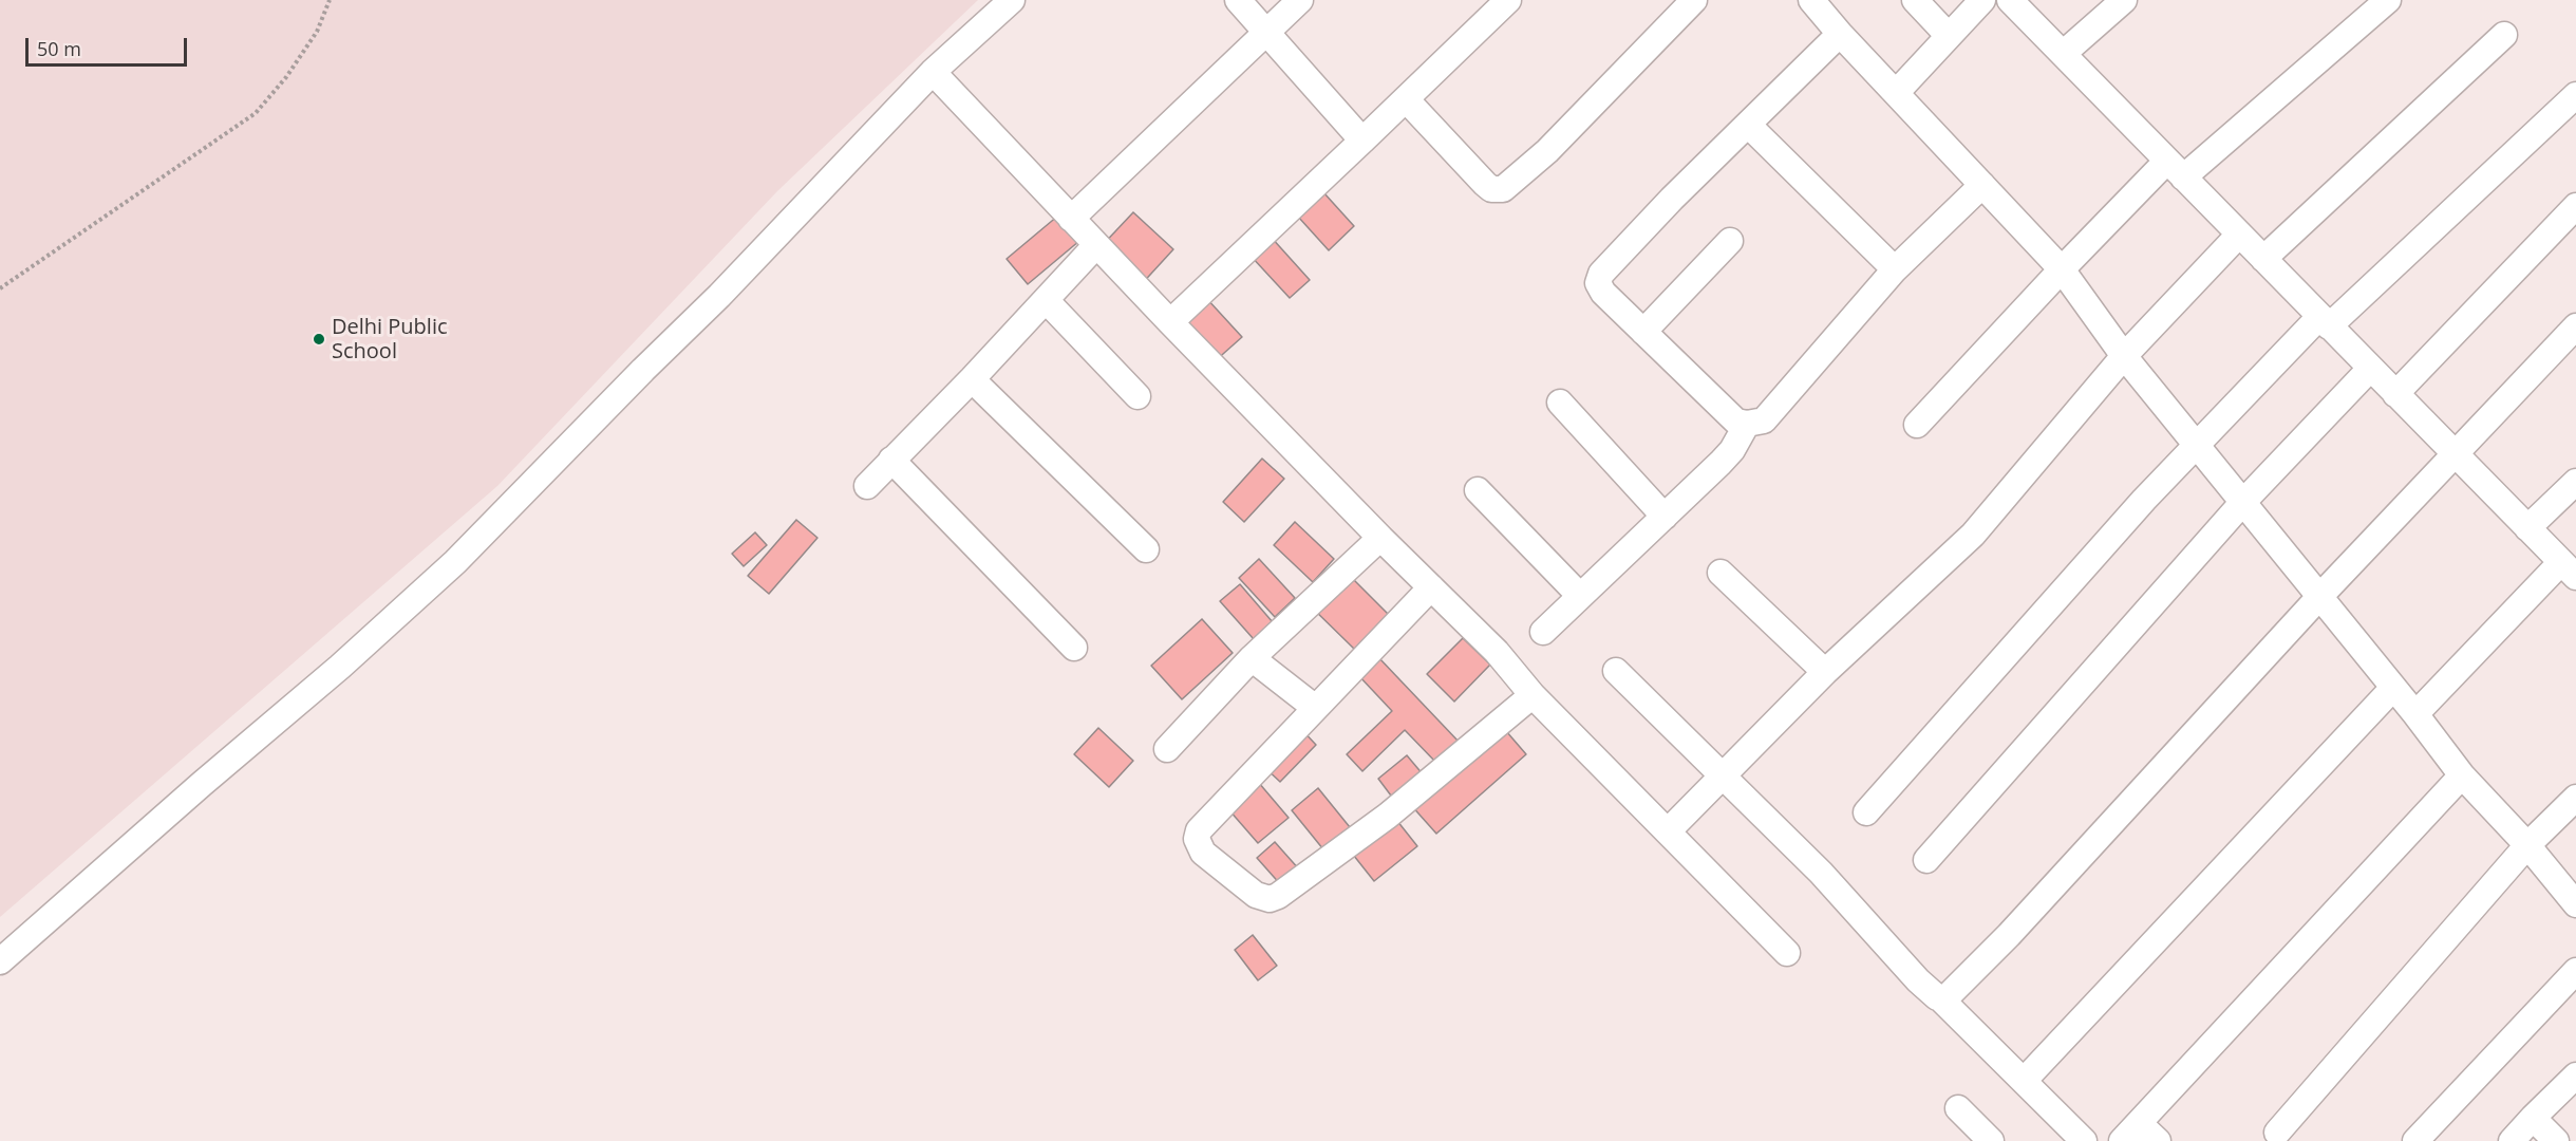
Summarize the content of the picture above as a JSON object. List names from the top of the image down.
{
  "places": ["Delhi Public School"],
  "scale_bar": "50 m"
}
